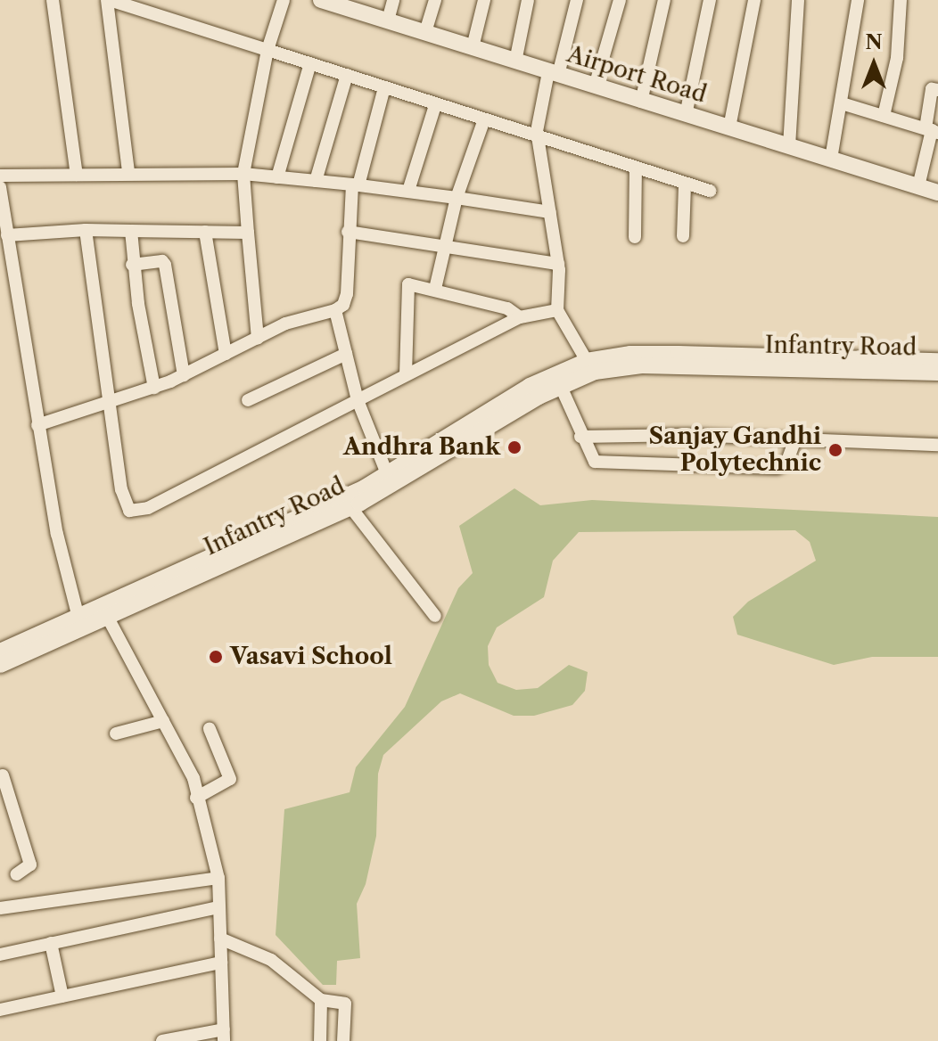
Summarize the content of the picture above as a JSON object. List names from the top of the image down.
{
  "streets": {
    "street": ["Airport Road", "Infantry Road"]
  },
  "places": ["Andhra Bank", "Sanjay Gandhi Polytechnic", "Vasavi School"],
  "north": "top"
}
